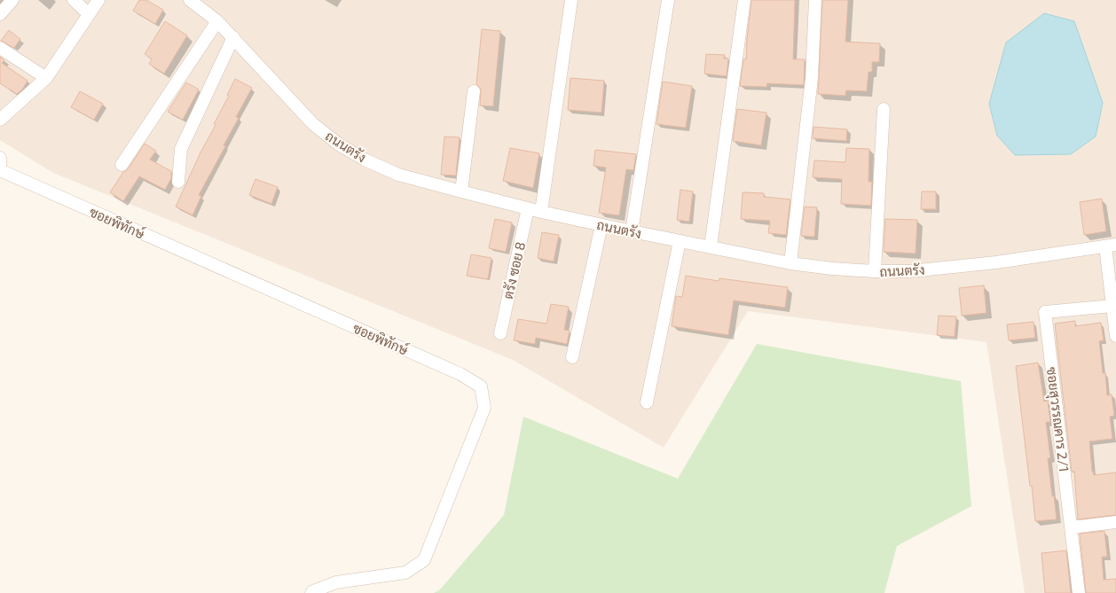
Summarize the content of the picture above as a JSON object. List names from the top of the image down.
{
  "streets": {
    "street": [
      "ถนนตรัง",
      "ซอยพิทักษ์",
      "ตรัง ซอย 8",
      "ซอยสุวรรณคาร 2/1"
    ]
  },
  "crossings": [
    ["ถนนตรัง", "ตรัง ซอย 8"]
  ]
}
